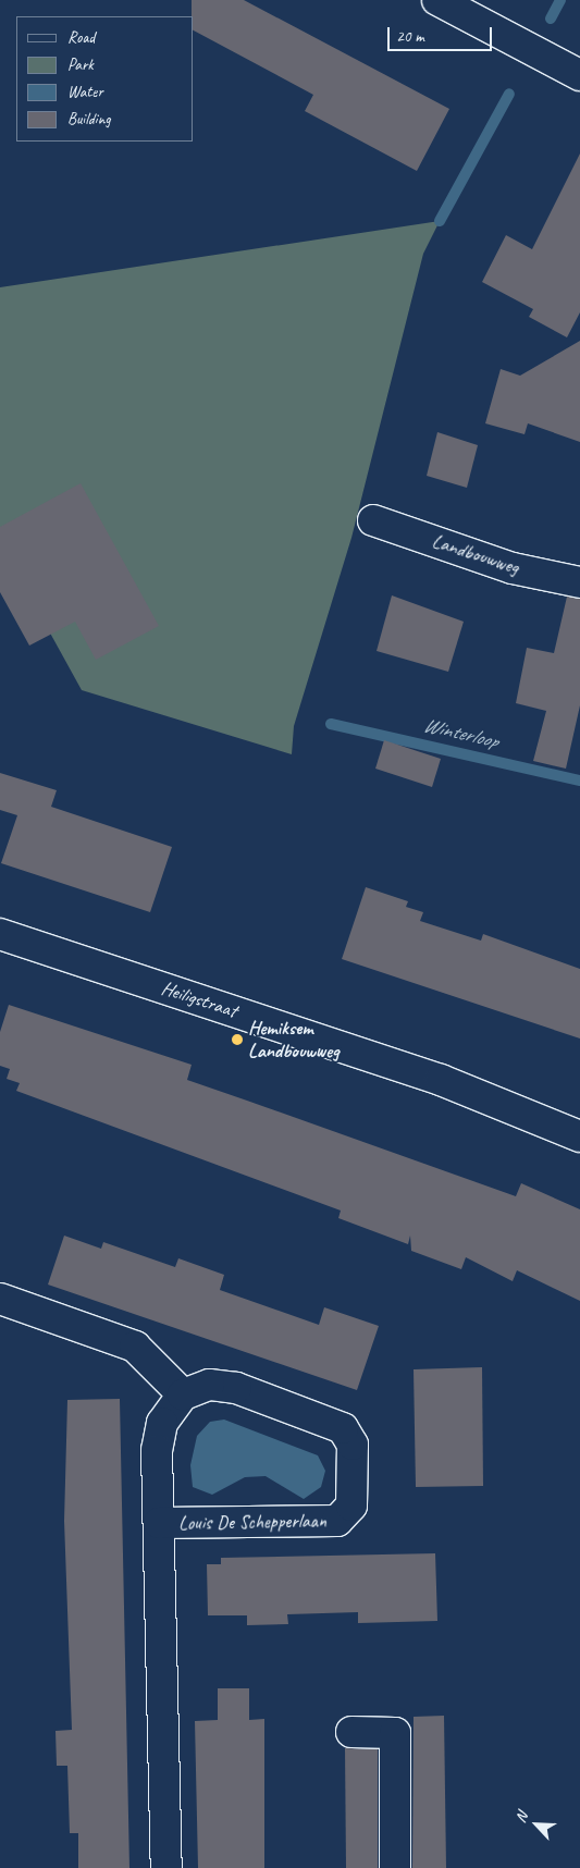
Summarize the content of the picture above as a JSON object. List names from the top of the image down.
{
  "streets": {
    "street": ["Landbouwweg", "Heiligstraat", "Louis De Schepperlaan"]
  },
  "water": ["Winterloop"],
  "places": ["Hemiksem Landbouwweg"],
  "legend": [
    "Road",
    "Park",
    "Water",
    "Building"
  ],
  "scale_bar": "20 m",
  "north": "top left"
}
